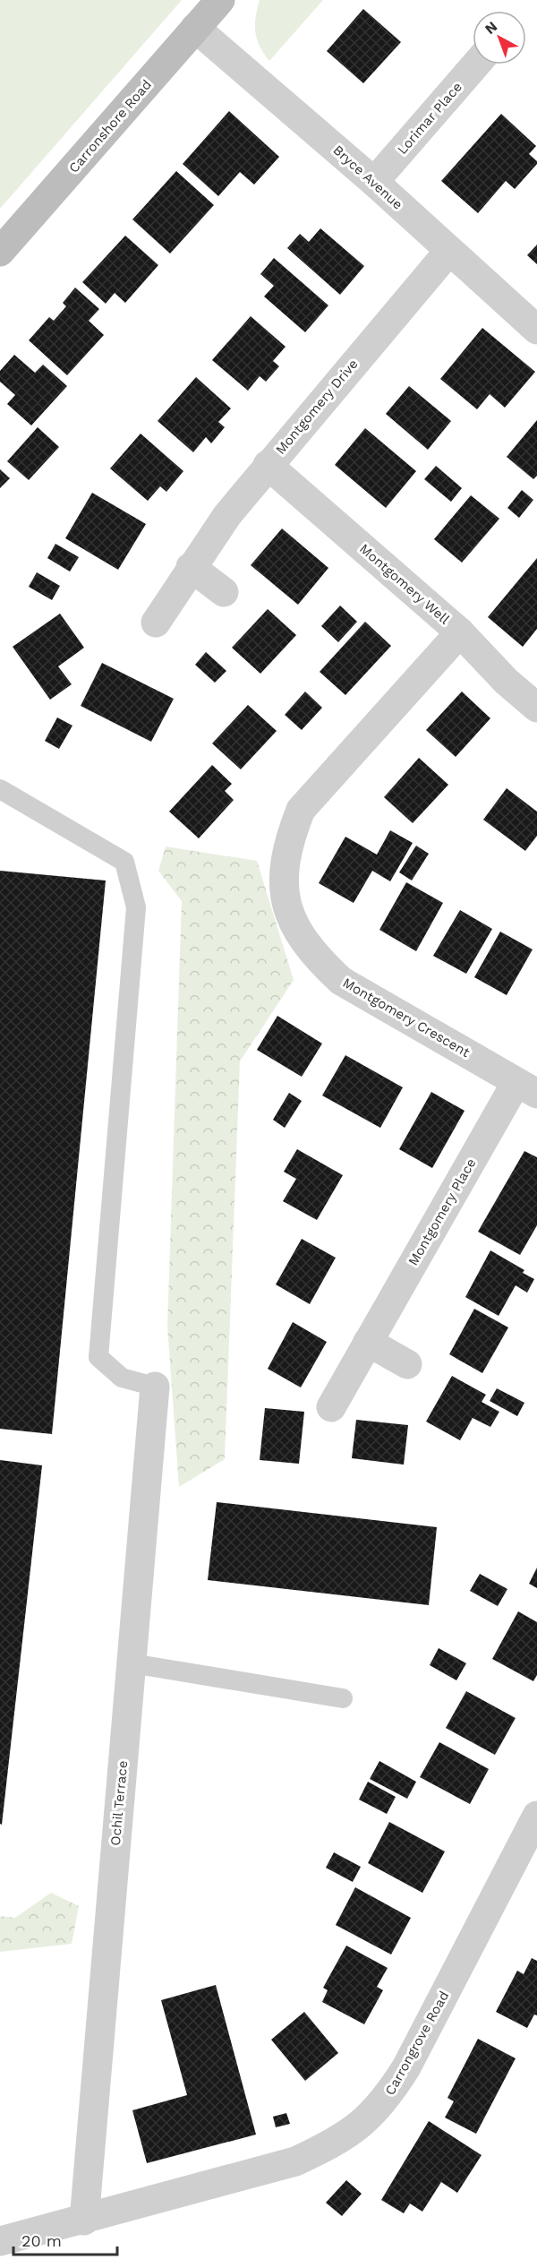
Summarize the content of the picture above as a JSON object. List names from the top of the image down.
{
  "streets": {
    "street": [
      "Lorimar Place",
      "Carronshore Road",
      "Bryce Avenue",
      "Montgomery Drive",
      "Montgomery Well",
      "Montgomery Crescent",
      "Montgomery Place",
      "Ochil Terrace",
      "Carrongrove Road"
    ]
  },
  "crossings": [
    ["Lorimar Place", "Bryce Avenue"],
    ["Carronshore Road", "Bryce Avenue"],
    ["Bryce Avenue", "Montgomery Drive"],
    ["Montgomery Drive", "Montgomery Well"],
    ["Montgomery Well", "Montgomery Crescent"],
    ["Montgomery Crescent", "Montgomery Place"],
    ["Ochil Terrace", "Carrongrove Road"]
  ],
  "scale_bar": "20 m",
  "north": "top left"
}
